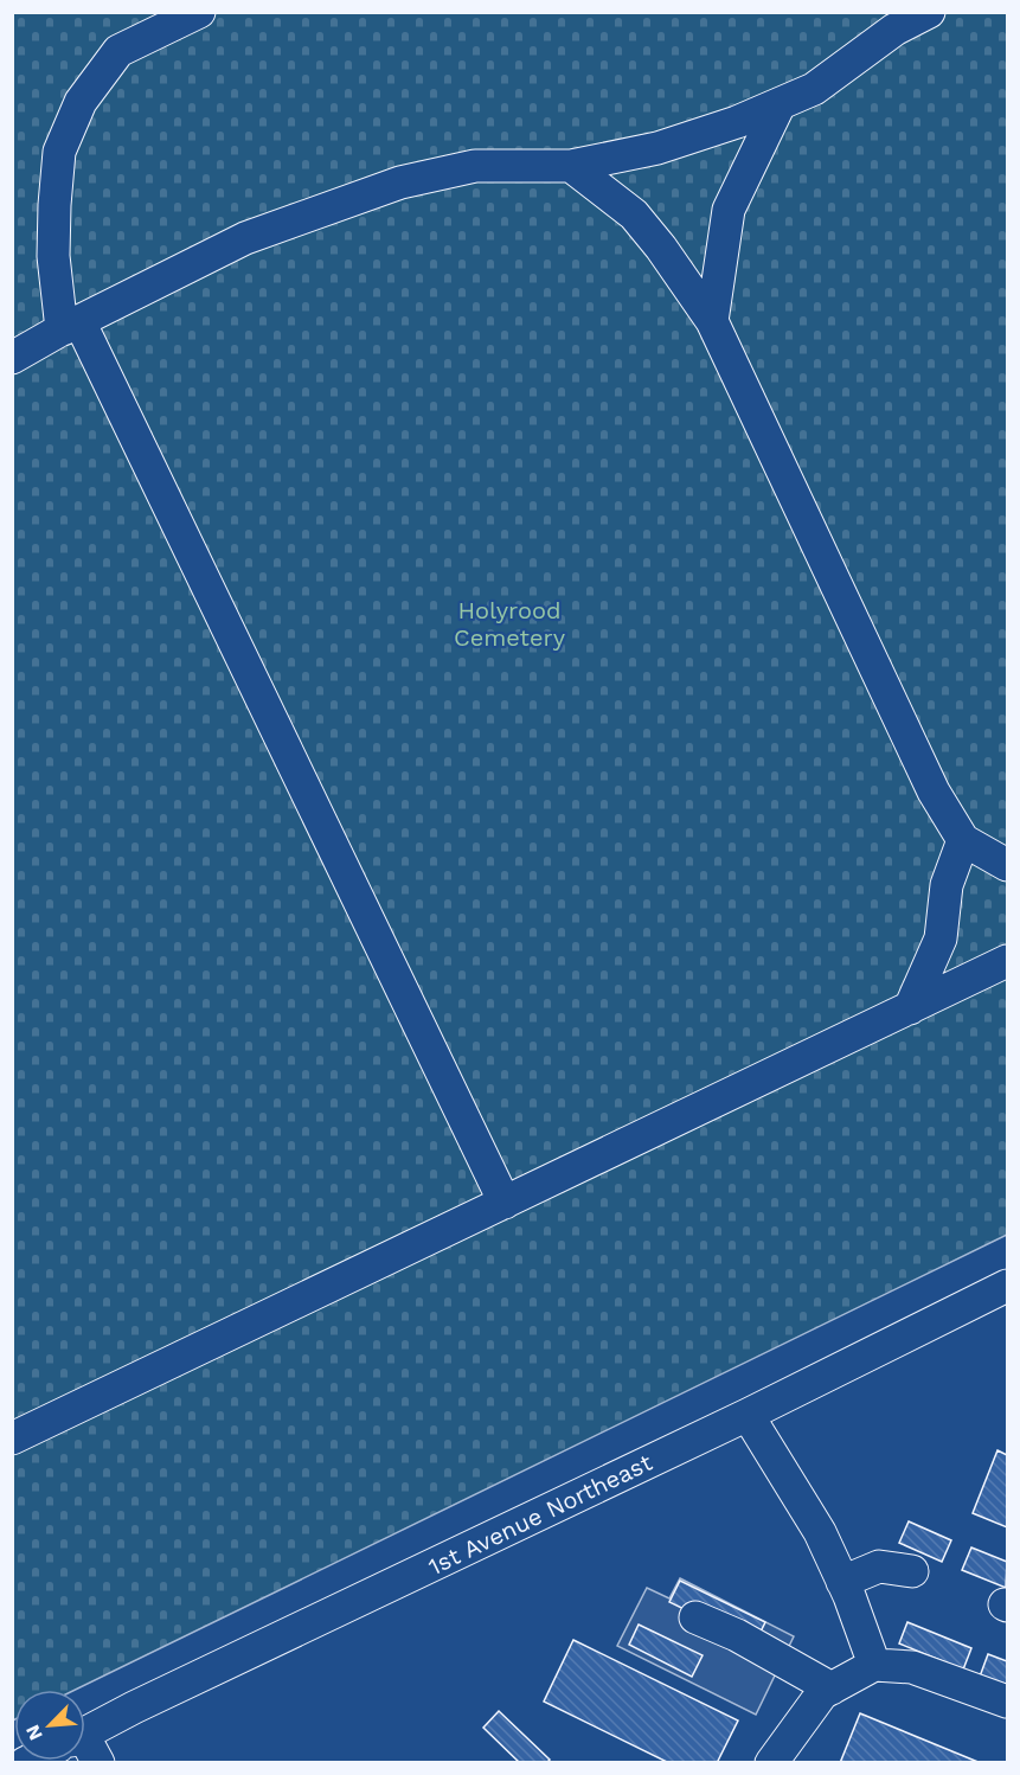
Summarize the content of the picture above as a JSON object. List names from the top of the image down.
{
  "streets": {
    "street": ["1st Avenue Northeast"]
  },
  "parks": ["Holyrood Cemetery"],
  "north": "bottom left"
}
